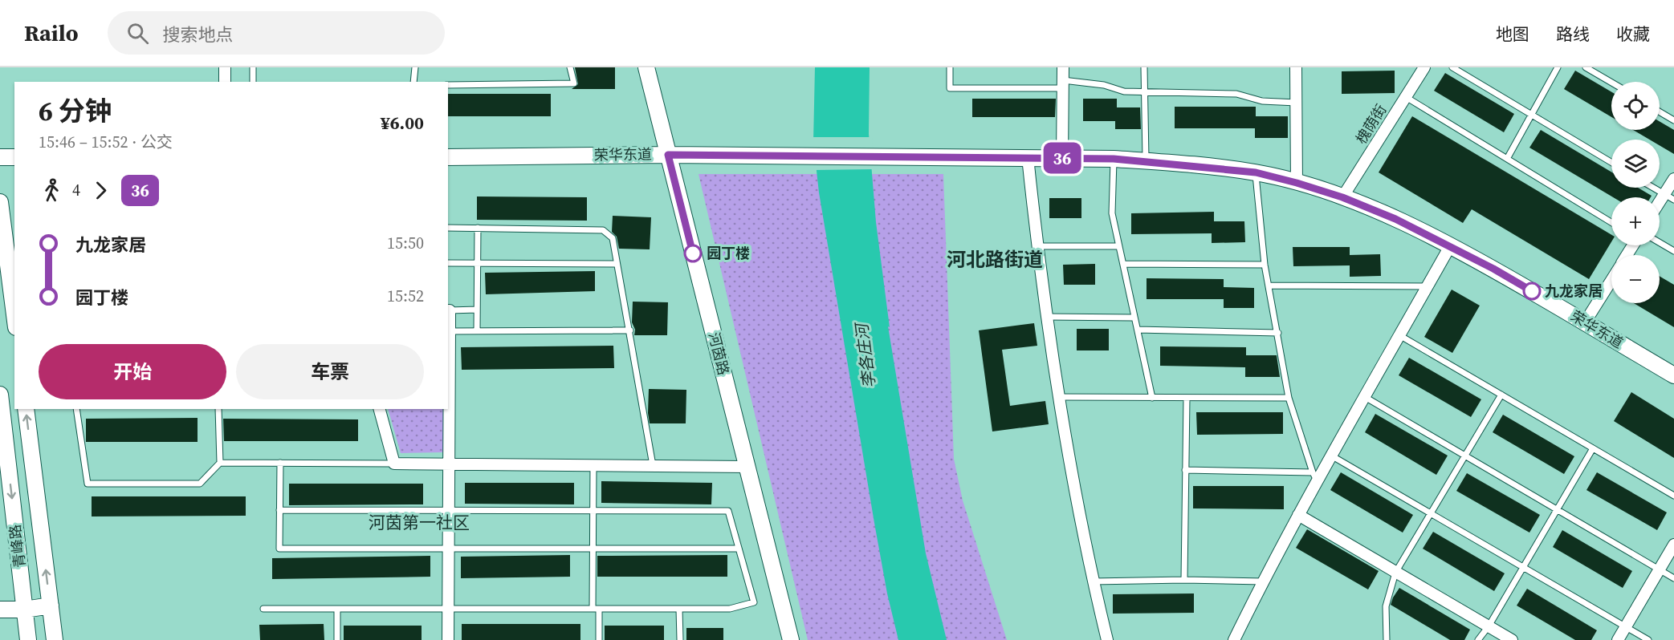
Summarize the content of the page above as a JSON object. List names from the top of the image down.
{
  "streets": {
    "street": [
      "槐荫街",
      "荣华东道",
      "河茵路",
      "青峰路"
    ]
  },
  "crossings": [
    ["槐荫街", "荣华东道"],
    ["荣华东道", "河茵路"]
  ],
  "districts": ["河北路街道", "河茵第一社区"],
  "water": ["李各庄河"],
  "places": ["园丁楼", "九龙家居"],
  "lines": ["bus line 36"],
  "page": {
    "header": "Railo",
    "search": "搜索地点",
    "nav": ["地图", "路线", "收藏"],
    "on_map": "36",
    "map_buttons": ["+", "−"],
    "heading": ["6 分钟", "15:46 – 15:52 · 公交", "¥6.00"],
    "legs": ["4", "36"],
    "list": [
      {
        "name": "九龙家居",
        "value": "15:50"
      },
      {
        "name": "园丁楼",
        "value": "15:52"
      }
    ],
    "buttons": ["开始", "车票"]
  }
}
